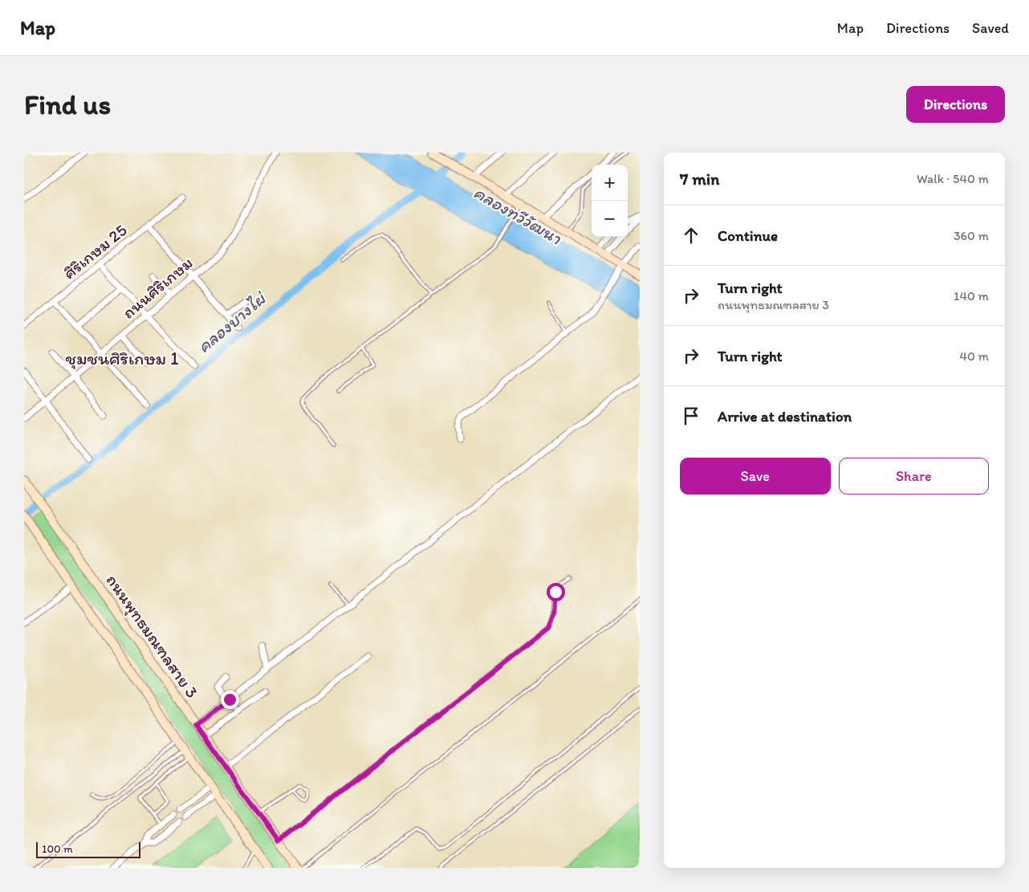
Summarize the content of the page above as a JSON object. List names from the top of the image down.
{
  "streets": {
    "main road": ["ถนนพุทธมณฑลสาย 3"],
    "street": ["ศิริเกษม 25", "ถนนศิริเกษม"]
  },
  "districts": ["ชุมชนศิริเกษม 1"],
  "water": ["คลองทวีวัฒนา", "คลองบางไผ่"],
  "scale_bar": "100 m",
  "page": {
    "header": "Map",
    "nav": ["Map", "Directions", "Saved"],
    "buttons": [
      "Directions",
      ["Save", "Share"]
    ],
    "title": "Find us",
    "heading": ["7 min", "Walk · 540 m"],
    "map_buttons": ["+", "−"],
    "list": [
      ["Continue", "360 m"],
      ["Turn right", "ถนนพุทธมณฑลสาย 3", "140 m"],
      ["Turn right", "40 m"],
      "Arrive at destination"
    ],
    "scale": "100 m"
  }
}
